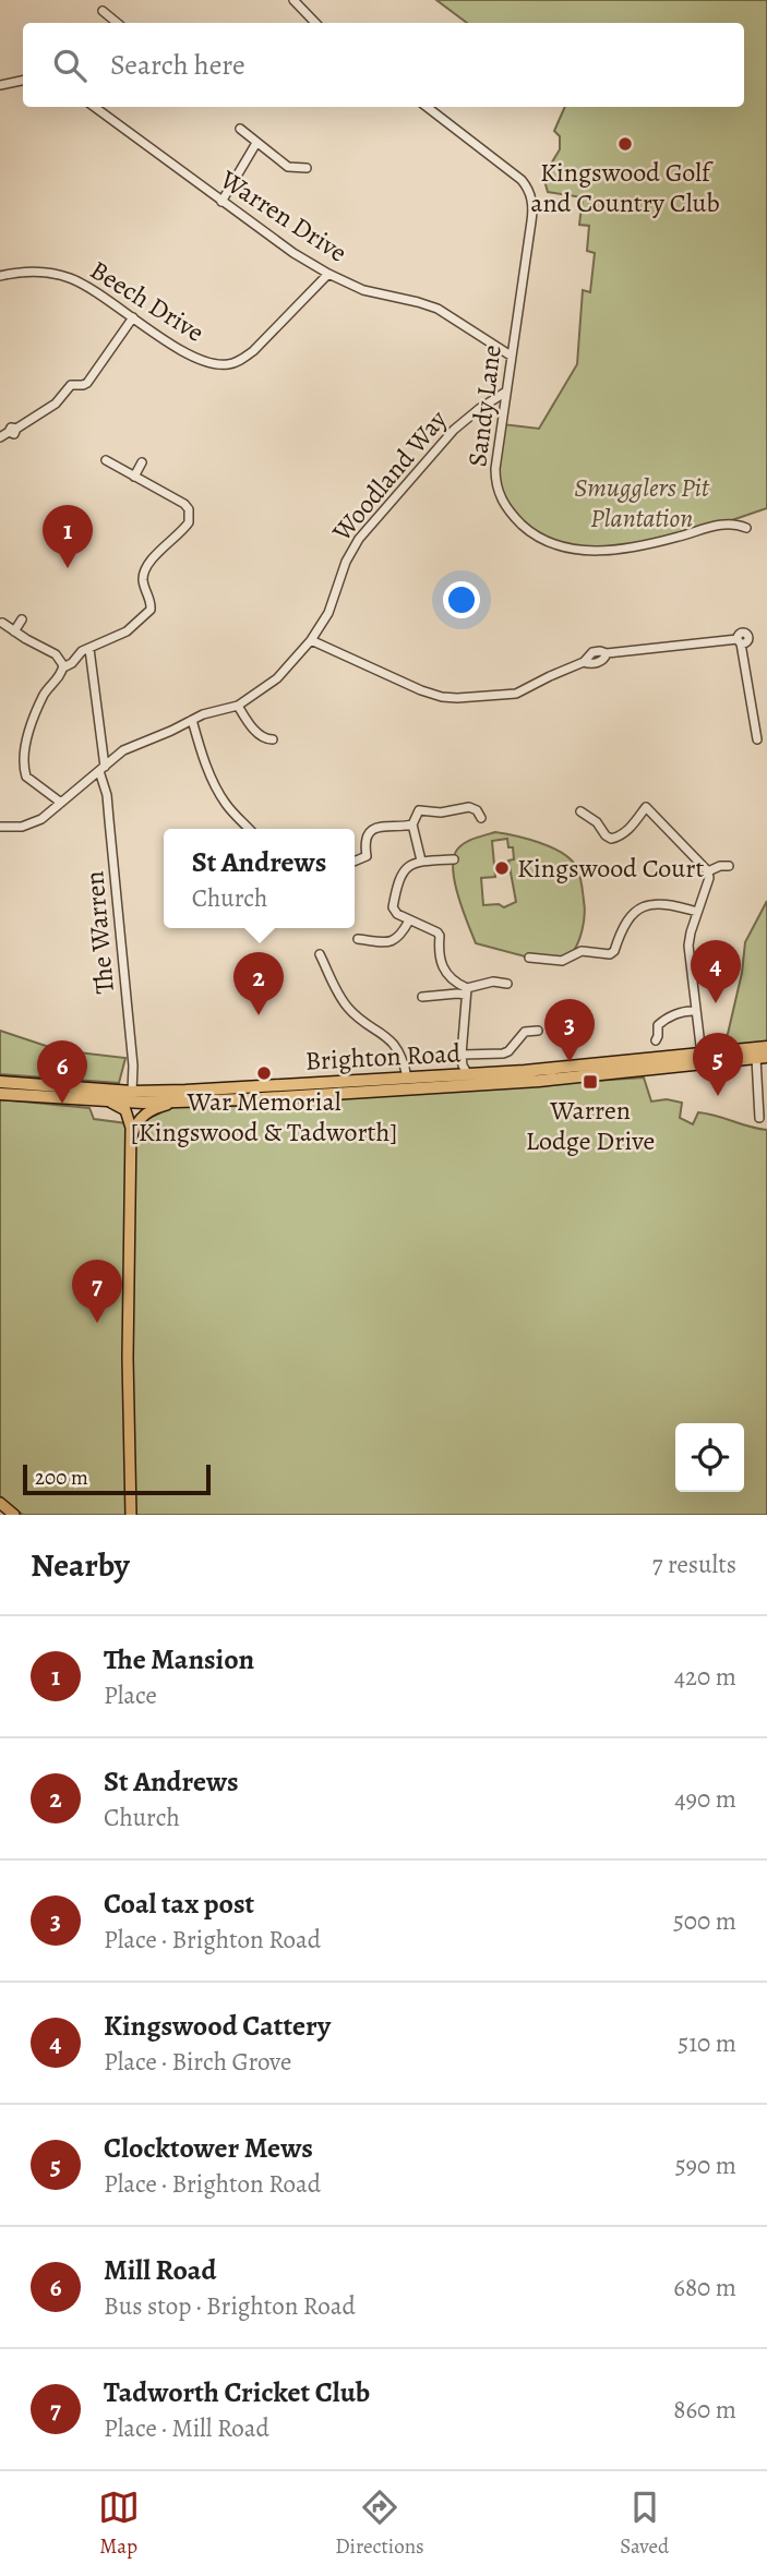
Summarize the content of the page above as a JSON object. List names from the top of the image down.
{
  "streets": {
    "highway": ["Brighton Road"],
    "street": [
      "Warren Drive",
      "Beech Drive",
      "Sandy Lane",
      "Woodland Way",
      "The Warren"
    ]
  },
  "crossings": [
    ["Warren Drive", "Beech Drive"],
    ["Warren Drive", "Sandy Lane"],
    ["Sandy Lane", "Woodland Way"],
    ["Woodland Way", "The Warren"],
    ["The Warren", "Brighton Road"]
  ],
  "parks": ["Smugglers Pit Plantation"],
  "places": {
    "other": ["Kingswood Golf and Country Club", "Kingswood Court", "War Memorial [Kingswood & Tadworth]"],
    "transit": ["Warren Lodge Drive"]
  },
  "scale_bar": "200 m",
  "page": {
    "search": "Search here",
    "pins": [
      "1",
      "4",
      "2",
      "3",
      "5",
      "6",
      "7"
    ],
    "popup": ["St Andrews", "Church"],
    "scale": "200 m",
    "heading": ["Nearby", "7 results"],
    "list": [
      {
        "mark": "1",
        "name": "The Mansion",
        "note": "Place",
        "value": "420 m"
      },
      {
        "mark": "2",
        "name": "St Andrews",
        "note": "Church",
        "value": "490 m"
      },
      {
        "mark": "3",
        "name": "Coal tax post",
        "note": "Place · Brighton Road",
        "value": "500 m"
      },
      {
        "mark": "4",
        "name": "Kingswood Cattery",
        "note": "Place · Birch Grove",
        "value": "510 m"
      },
      {
        "mark": "5",
        "name": "Clocktower Mews",
        "note": "Place · Brighton Road",
        "value": "590 m"
      },
      {
        "mark": "6",
        "name": "Mill Road",
        "note": "Bus stop · Brighton Road",
        "value": "680 m"
      },
      {
        "mark": "7",
        "name": "Tadworth Cricket Club",
        "note": "Place · Mill Road",
        "value": "860 m"
      }
    ],
    "nav": ["Map", "Directions", "Saved"]
  }
}
